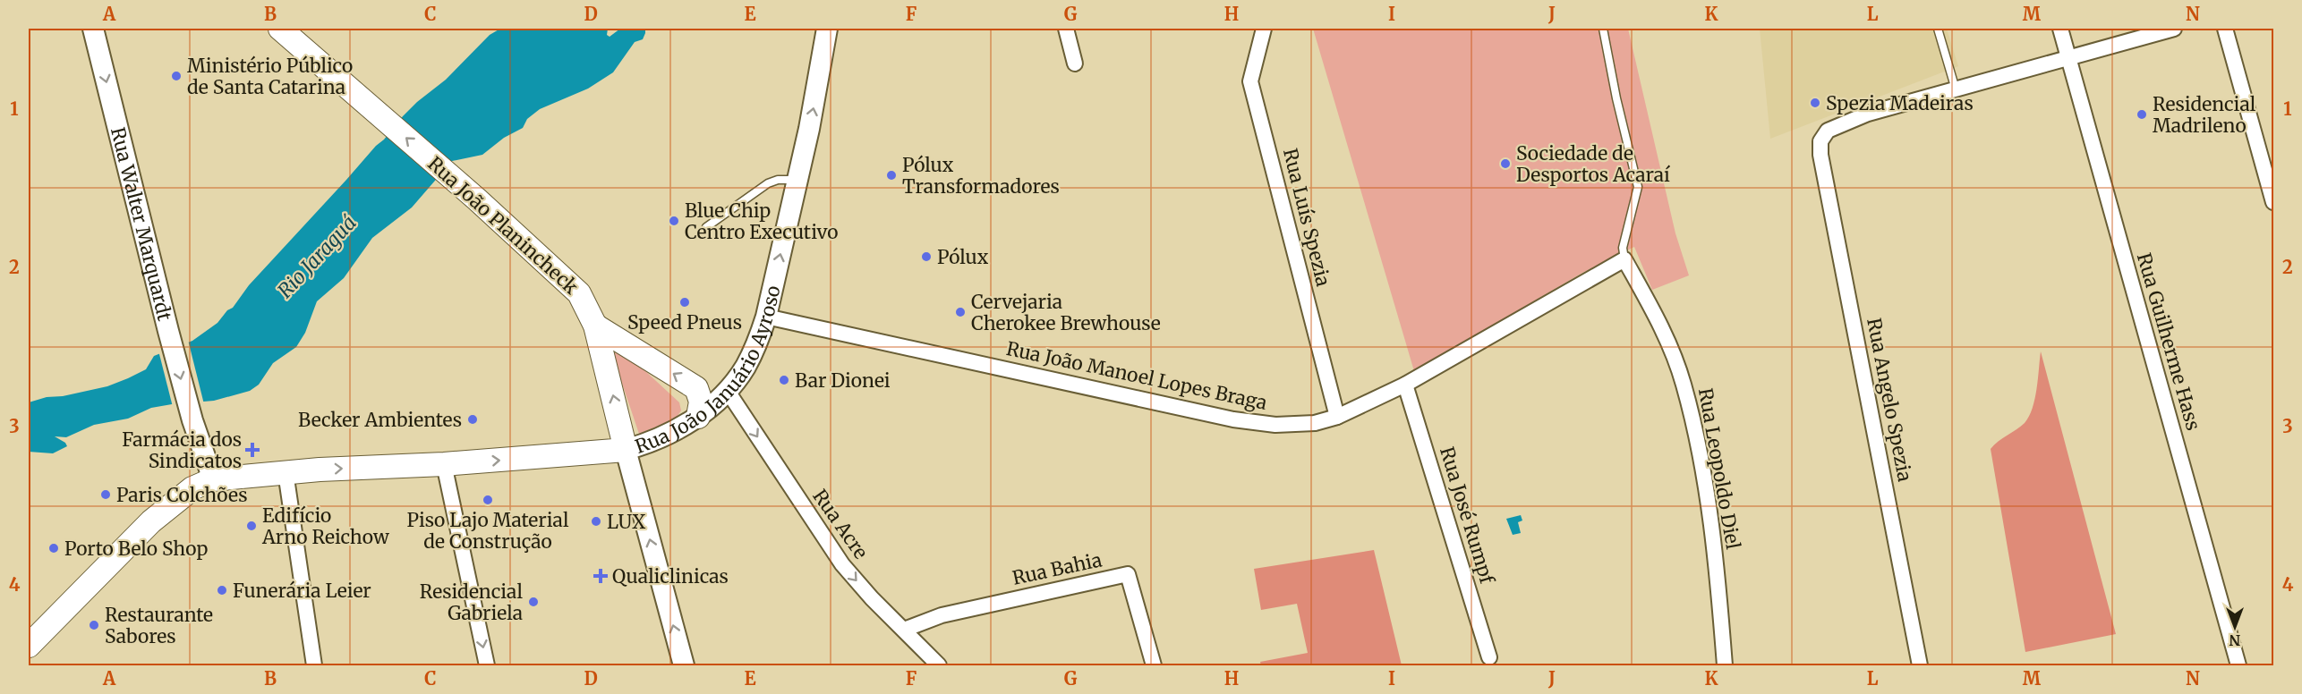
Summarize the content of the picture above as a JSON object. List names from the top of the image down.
{
  "streets": {
    "main road": ["Rua Walter Marquardt", "Rua João Planincheck", "Rua João Januário Ayroso"],
    "street": [
      "Rua Luís Spezia",
      "Rua Guilherme Hass",
      "Rua João Manoel Lopes Braga",
      "Rua Angelo Spezia",
      "Rua Leopoldo Diel",
      "Rua José Rumpf",
      "Rua Acre",
      "Rua Bahia"
    ]
  },
  "crossings": [
    ["Rua Luís Spezia", "Rua João Manoel Lopes Braga"],
    ["Rua Walter Marquardt", "Rua João Januário Ayroso"],
    ["Rua João Planincheck", "Rua João Januário Ayroso"],
    ["Rua João Januário Ayroso", "Rua João Manoel Lopes Braga"],
    ["Rua João Januário Ayroso", "Rua Acre"],
    ["Rua João Manoel Lopes Braga", "Rua Leopoldo Diel"],
    ["Rua João Manoel Lopes Braga", "Rua José Rumpf"],
    ["Rua Acre", "Rua Bahia"]
  ],
  "one_way": ["Rua Walter Marquardt", "Rua João Planincheck", "Rua Acre"],
  "water": ["Rio Jaraguá"],
  "places": {
    "other": [
      "Ministério Público de Santa Catarina",
      "Spezia Madeiras",
      "Residencial Madrileno",
      "Sociedade de Desportos Acaraí",
      "Pólux Transformadores",
      "Blue Chip Centro Executivo",
      "Pólux",
      "Speed Pneus",
      "Cervejaria Cherokee Brewhouse",
      "Bar Dionei",
      "Becker Ambientes",
      "Paris Colchões",
      "Piso Lajo Material de Construção",
      "LUX",
      "Edifício Arno Reichow",
      "Porto Belo Shop",
      "Funerária Leier",
      "Residencial Gabriela",
      "Restaurante Sabores"
    ],
    "health": ["Farmácia dos Sindicatos", "Qualiclinicas"]
  },
  "north": "bottom",
  "grid": {
    "columns": [
      "A",
      "B",
      "C",
      "D",
      "E",
      "F",
      "G",
      "H",
      "I",
      "J",
      "K",
      "L",
      "M",
      "N"
    ],
    "rows": [
      "1",
      "2",
      "3",
      "4"
    ]
  }
}
